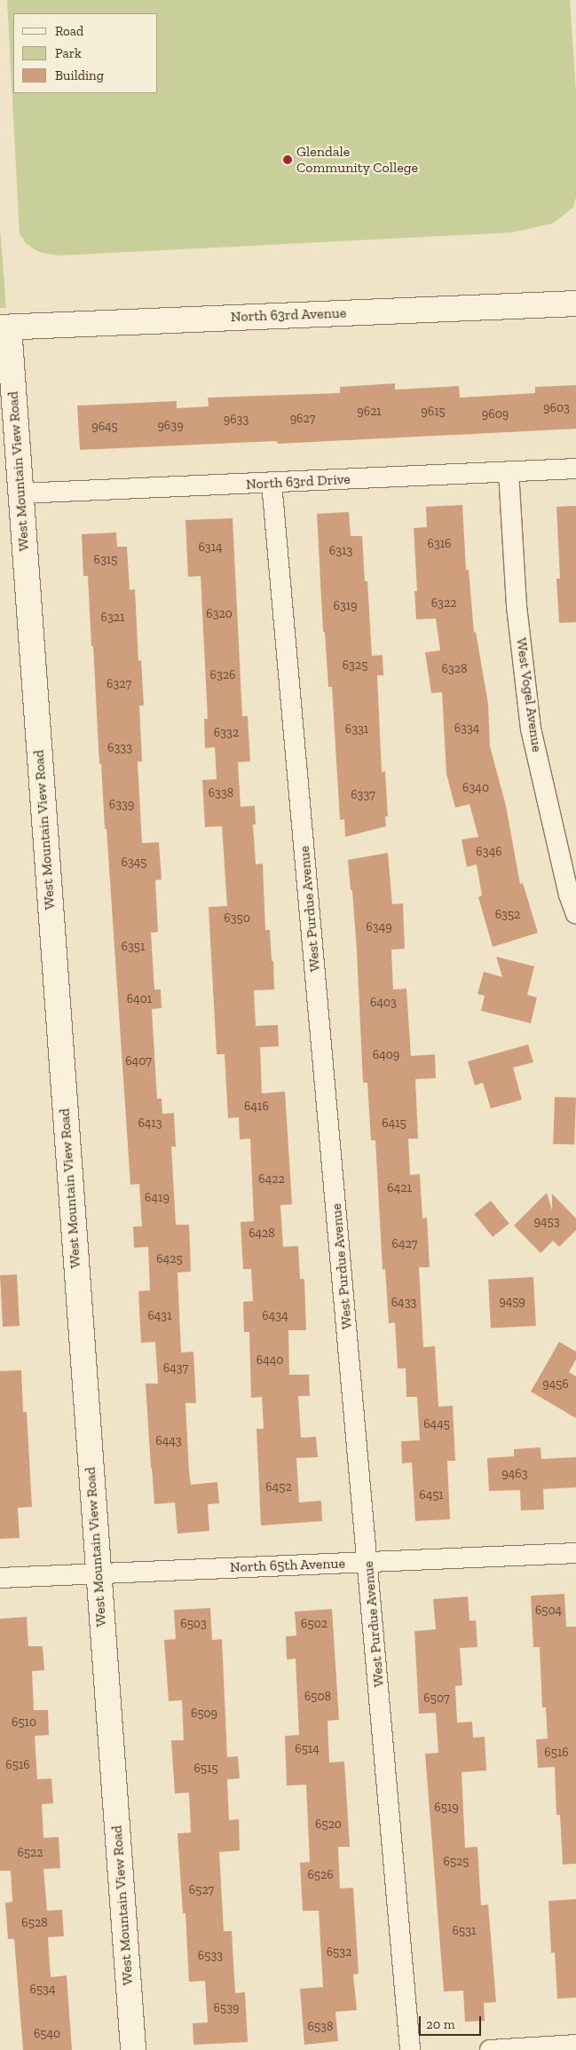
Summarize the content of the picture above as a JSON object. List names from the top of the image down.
{
  "streets": {
    "street": [
      "North 63rd Avenue",
      "West Mountain View Road",
      "North 63rd Drive",
      "West Vogel Avenue",
      "West Purdue Avenue",
      "North 65th Avenue"
    ]
  },
  "crossings": [
    ["North 63rd Avenue", "West Mountain View Road"],
    ["West Mountain View Road", "North 63rd Drive"],
    ["West Mountain View Road", "North 65th Avenue"],
    ["North 63rd Drive", "West Vogel Avenue"],
    ["North 63rd Drive", "West Purdue Avenue"],
    ["West Purdue Avenue", "North 65th Avenue"]
  ],
  "places": ["Glendale Community College"],
  "house_numbers": [
    "9603",
    "9621",
    "9615",
    "9609",
    "9627",
    "9633",
    "9639",
    "9645",
    "6316",
    "6314",
    "6313",
    "6315",
    "6322",
    "6319",
    "6320",
    "6321",
    "6325",
    "6328",
    "6326",
    "6327",
    "6334",
    "6331",
    "6332",
    "6333",
    "6340",
    "6338",
    "6337",
    "6339",
    "6346",
    "6345",
    "6352",
    "6350",
    "6349",
    "6351",
    "6401",
    "6403",
    "6409",
    "6407",
    "6416",
    "6413",
    "6415",
    "6422",
    "6421",
    "6419",
    "9453",
    "6428",
    "6427",
    "6425",
    "9459",
    "6433",
    "6431",
    "6434",
    "6440",
    "6437",
    "9456",
    "6445",
    "6443",
    "9463",
    "6452",
    "6451",
    "6504",
    "6503",
    "6502",
    "6508",
    "6507",
    "6509",
    "6510",
    "6514",
    "6516",
    "6516",
    "6515",
    "6519",
    "6520",
    "6522",
    "6525",
    "6526",
    "6527",
    "6528",
    "6531",
    "6532",
    "6533",
    "6534",
    "6539",
    "6538",
    "6540"
  ],
  "legend": ["Road", "Park", "Building"],
  "scale_bar": "20 m"
}
